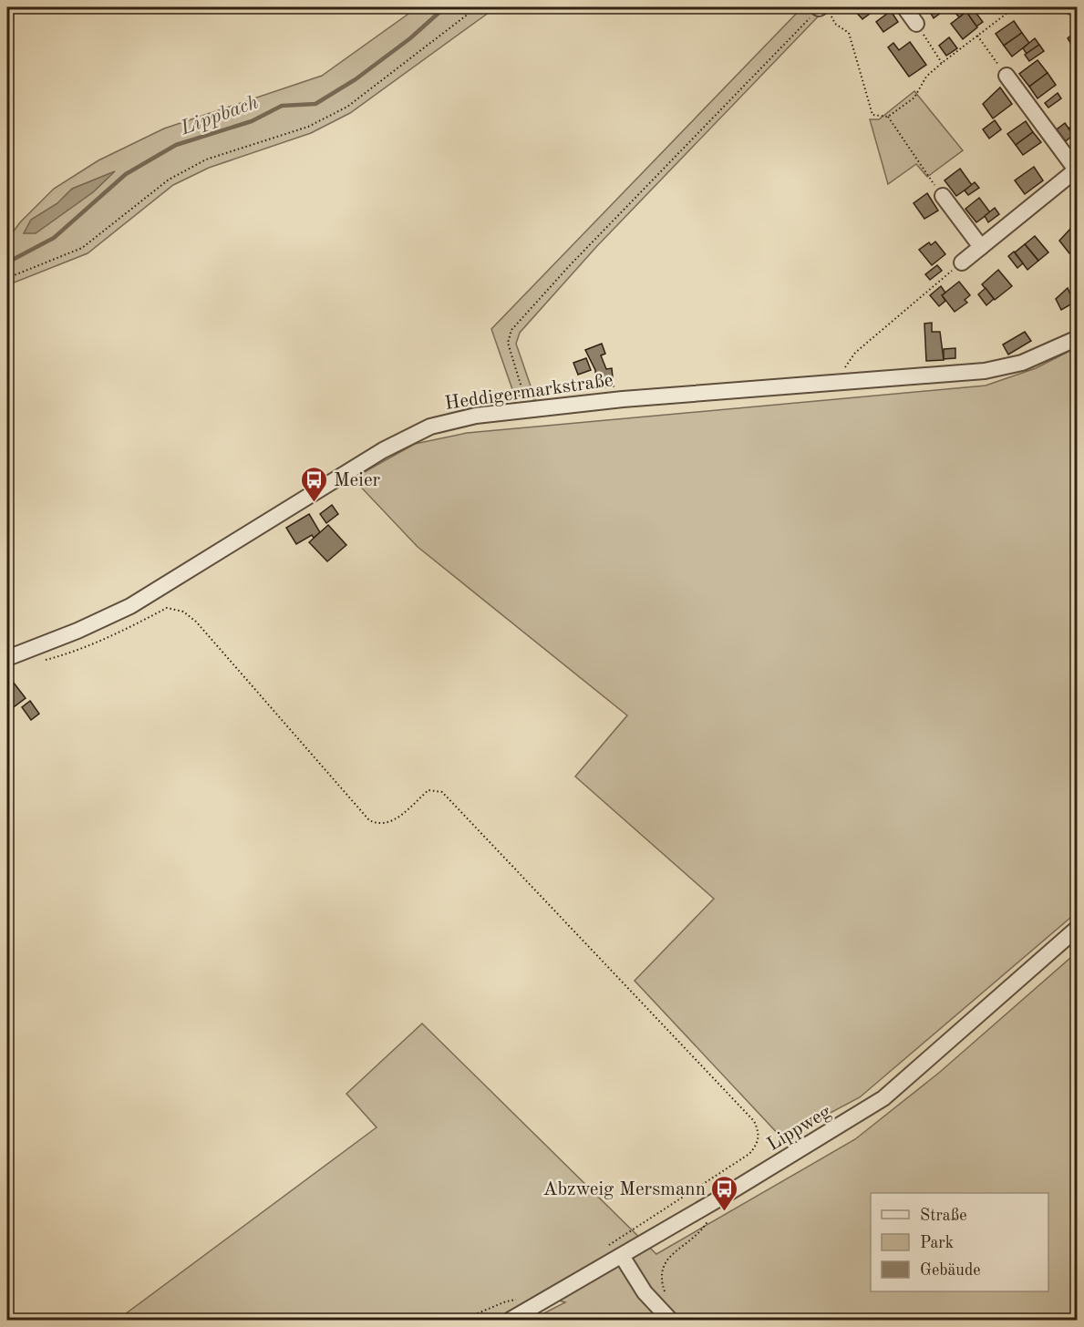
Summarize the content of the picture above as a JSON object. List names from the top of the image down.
{
  "streets": {
    "street": ["Heddigermarkstraße", "Lippweg"]
  },
  "water": ["Lippbach"],
  "places": {
    "bus stop": ["Meier", "Abzweig Mersmann"]
  },
  "legend": ["Straße", "Park", "Gebäude"]
}
